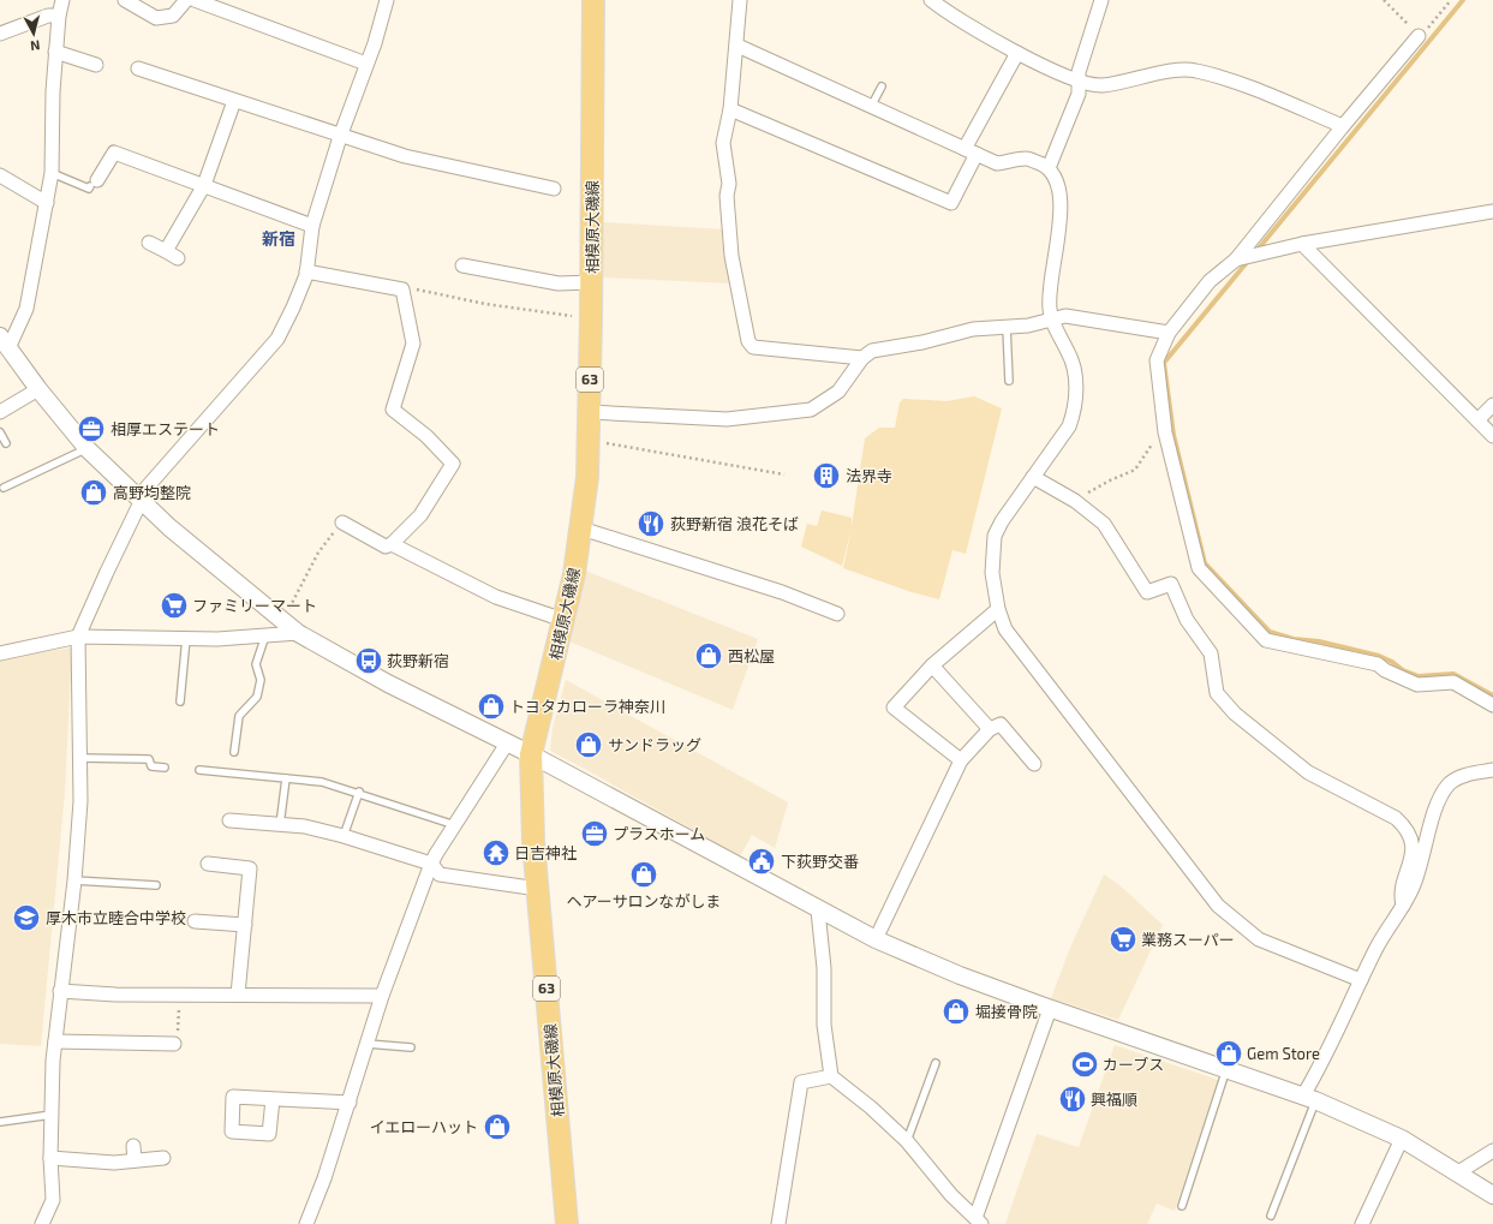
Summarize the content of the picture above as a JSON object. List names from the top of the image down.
{
  "streets": {
    "main road": ["相模原大磯線", "63"]
  },
  "districts": ["新宿"],
  "places": {
    "office": ["相厚エステート", "プラスホーム"],
    "building": ["法界寺"],
    "shop": [
      "高野均整院",
      "西松屋",
      "トヨタカローラ神奈川",
      "サンドラッグ",
      "ヘアーサロンながしま",
      "堀接骨院",
      "Gem Store",
      "イエローハット"
    ],
    "restaurant": ["荻野新宿 浪花そば", "興福順"],
    "supermarket": ["ファミリーマート", "業務スーパー"],
    "bus stop": ["荻野新宿"],
    "temple": ["日吉神社"],
    "public building": ["下荻野交番"],
    "school or university": ["厚木市立睦合中学校"],
    "sports": ["カーブス"]
  },
  "north": "bottom"
}
